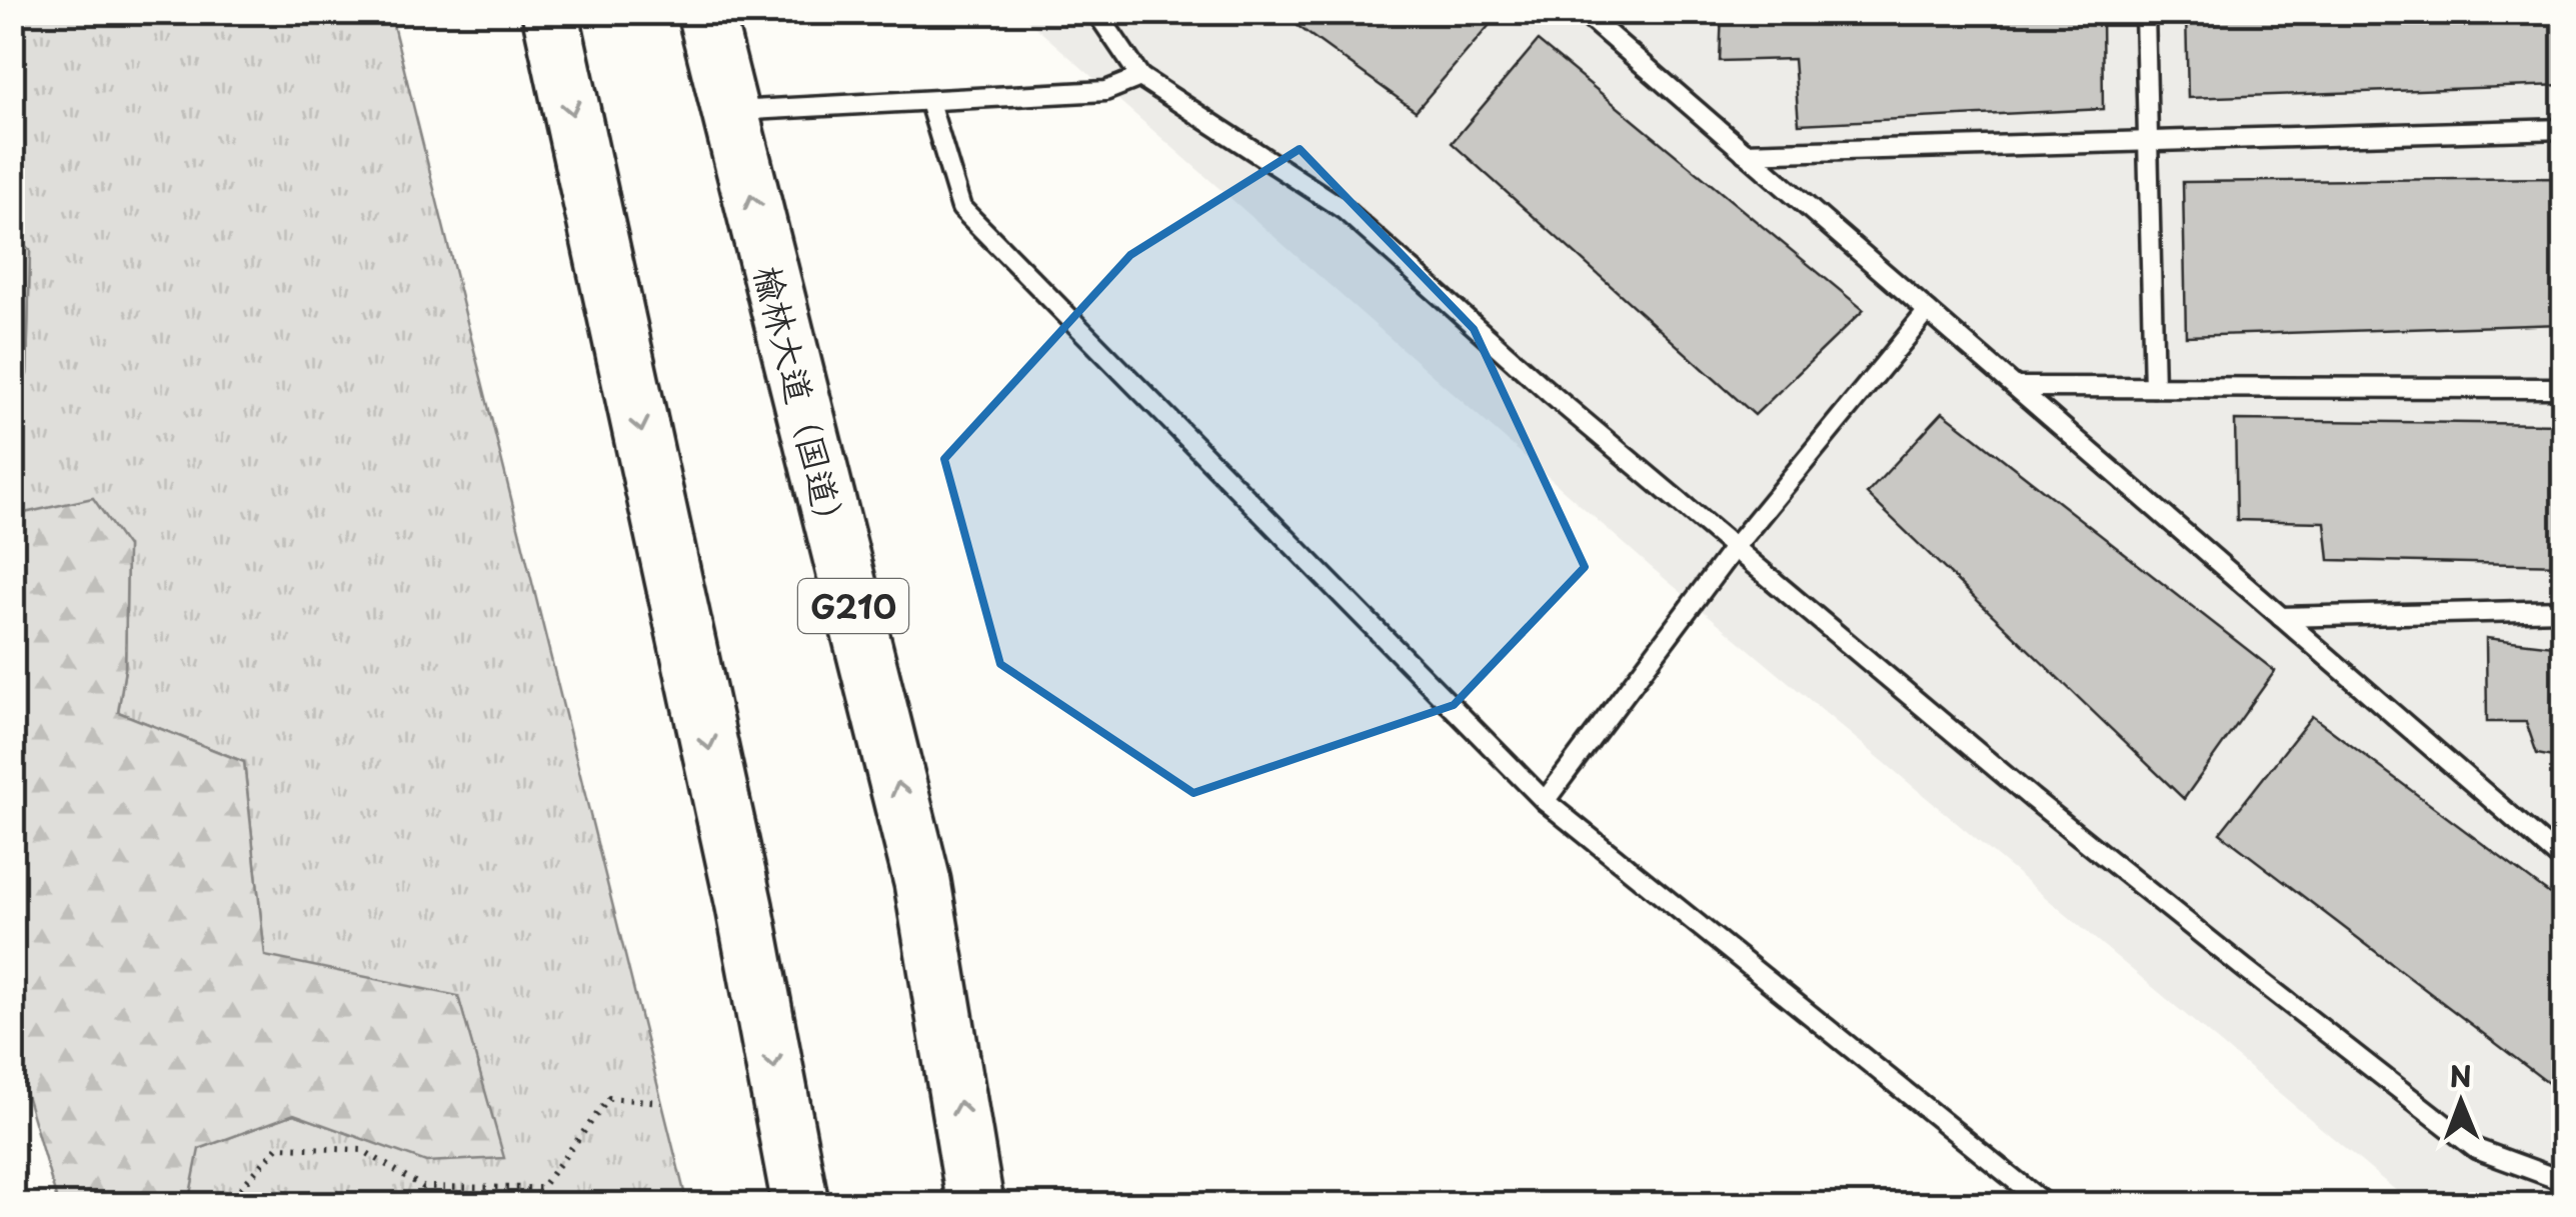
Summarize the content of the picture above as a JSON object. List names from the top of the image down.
{
  "streets": {
    "highway": ["榆林大道（国道）", "G210"]
  },
  "north": "top"
}
